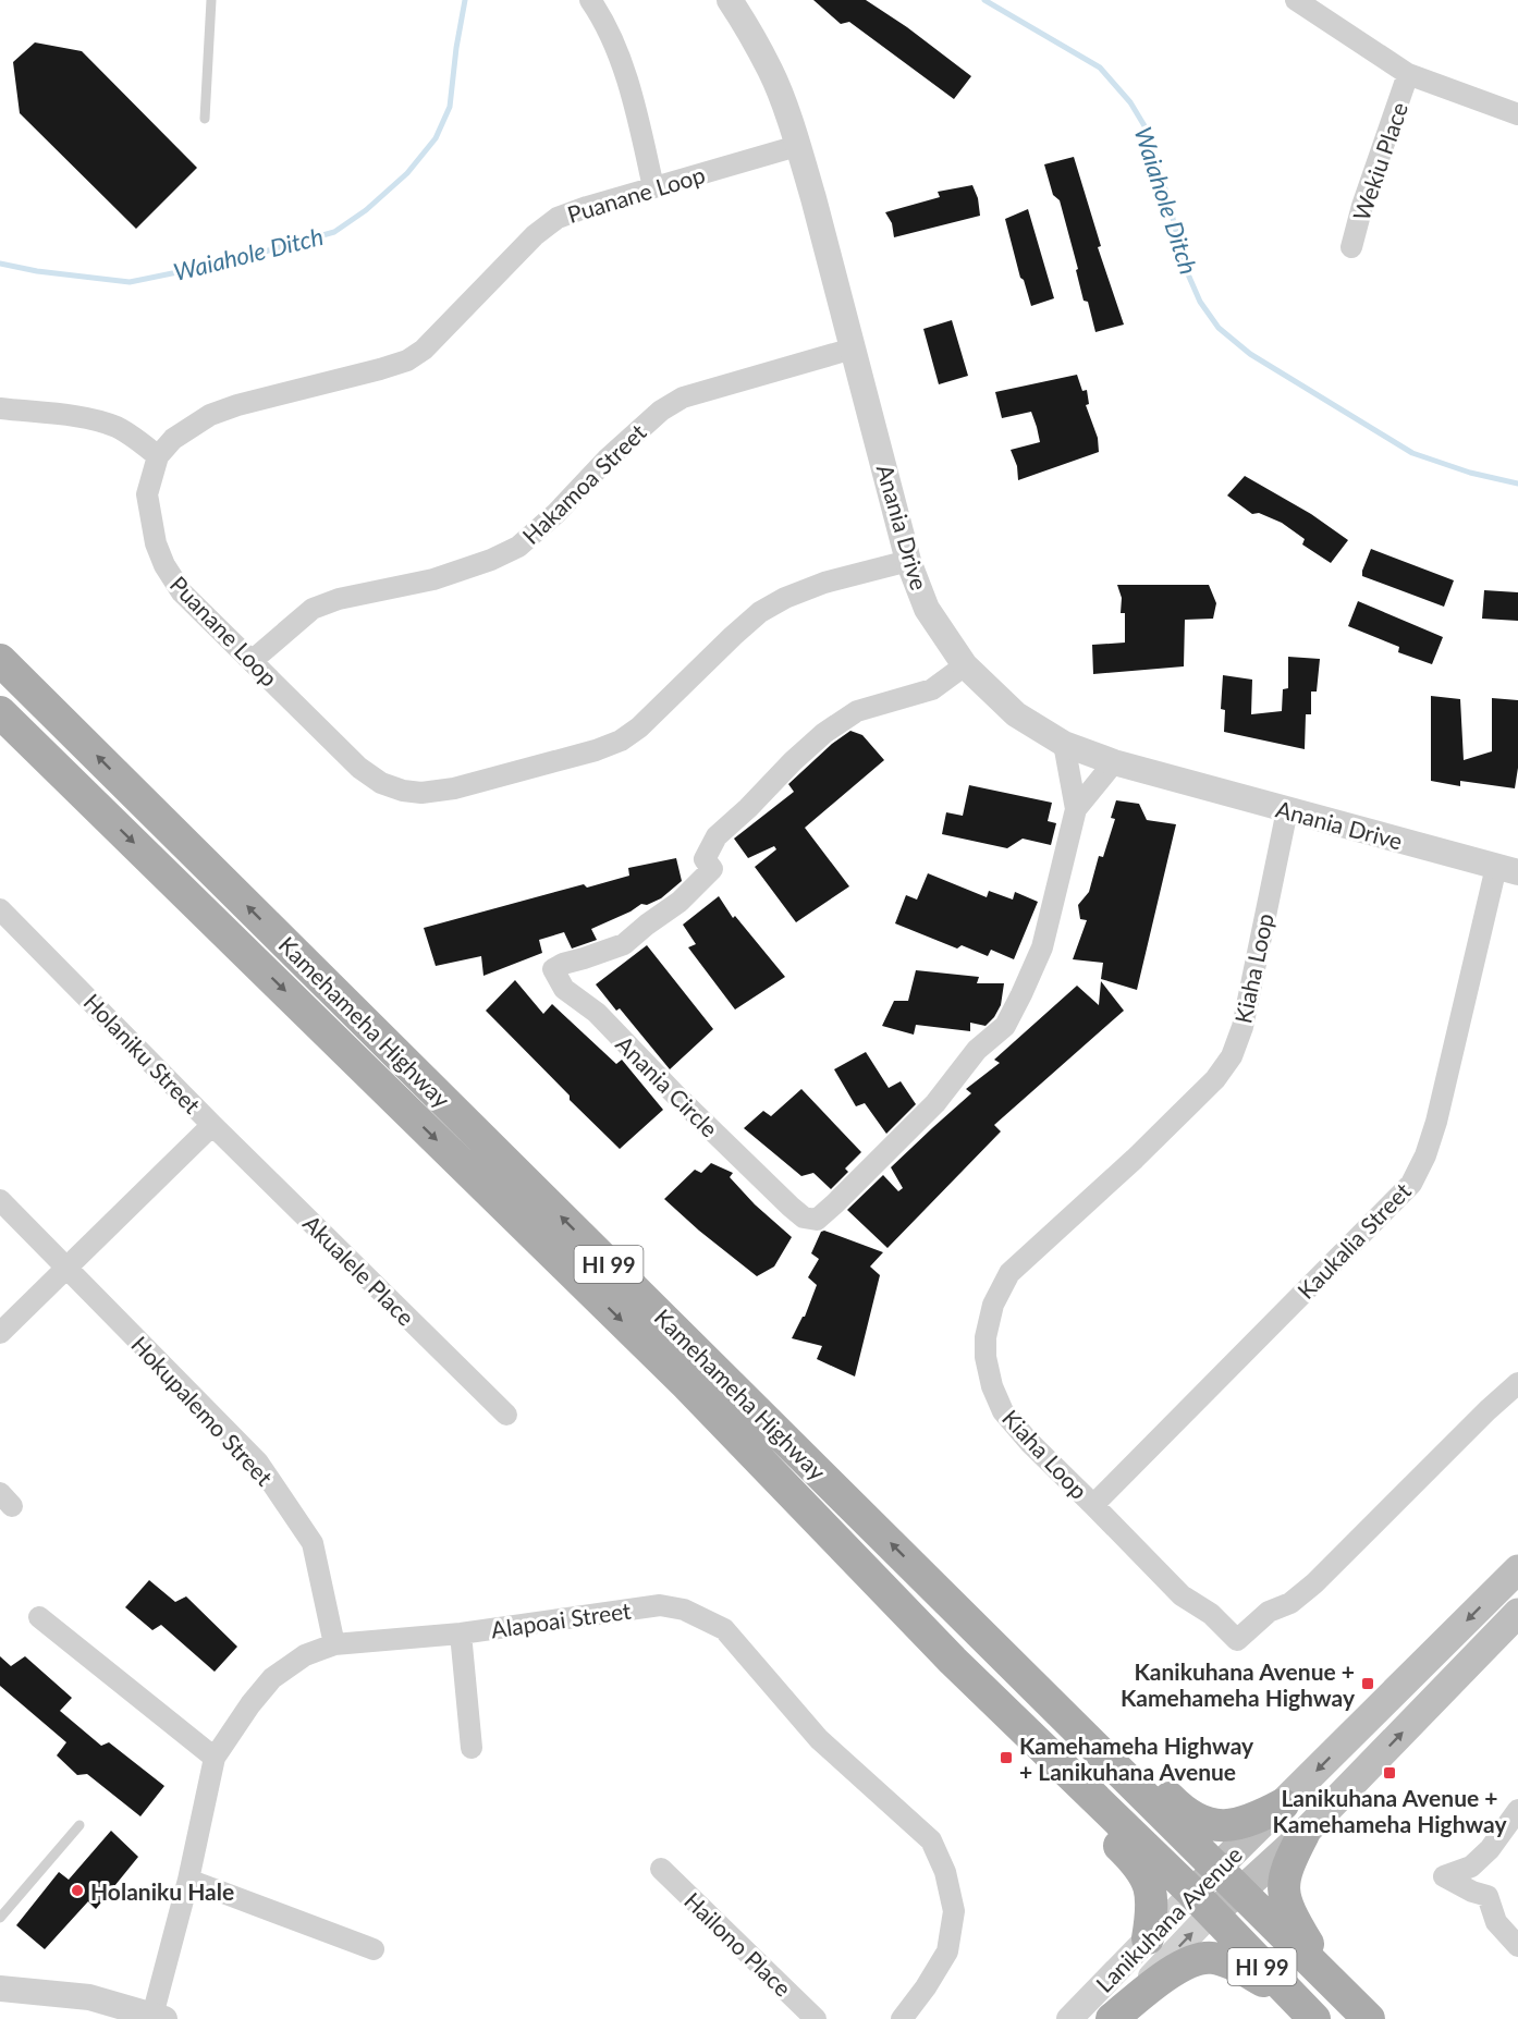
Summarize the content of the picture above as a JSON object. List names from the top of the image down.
{
  "streets": {
    "main road": ["Kamehameha Highway", "HI 99", "Lanikuhana Avenue"],
    "street": [
      "Wekiu Place",
      "Puanane Loop",
      "Hakamoa Street",
      "Anania Drive",
      "Kiaha Loop",
      "Holaniku Street",
      "Anania Circle",
      "Kaukalia Street",
      "Akualele Place",
      "Hokupalemo Street",
      "Alapoai Street",
      "Hailono Place"
    ]
  },
  "crossings": [
    ["Puanane Loop", "Hakamoa Street"],
    ["Puanane Loop", "Anania Drive"],
    ["Hakamoa Street", "Anania Drive"],
    ["Anania Drive", "Kiaha Loop"],
    ["Anania Drive", "Anania Circle"],
    ["Anania Drive", "Kaukalia Street"],
    ["Kiaha Loop", "Kaukalia Street"],
    ["Kamehameha Highway", "Lanikuhana Avenue"],
    ["Holaniku Street", "Akualele Place"],
    ["Holaniku Street", "Hokupalemo Street"],
    ["Hokupalemo Street", "Alapoai Street"]
  ],
  "water": ["Waiahole Ditch"],
  "places": {
    "transit": ["Kanikuhana Avenue + Kamehameha Highway", "Kamehameha Highway + Lanikuhana Avenue", "Lanikuhana Avenue + Kamehameha Highway"],
    "other": ["Holaniku Hale"]
  }
}
